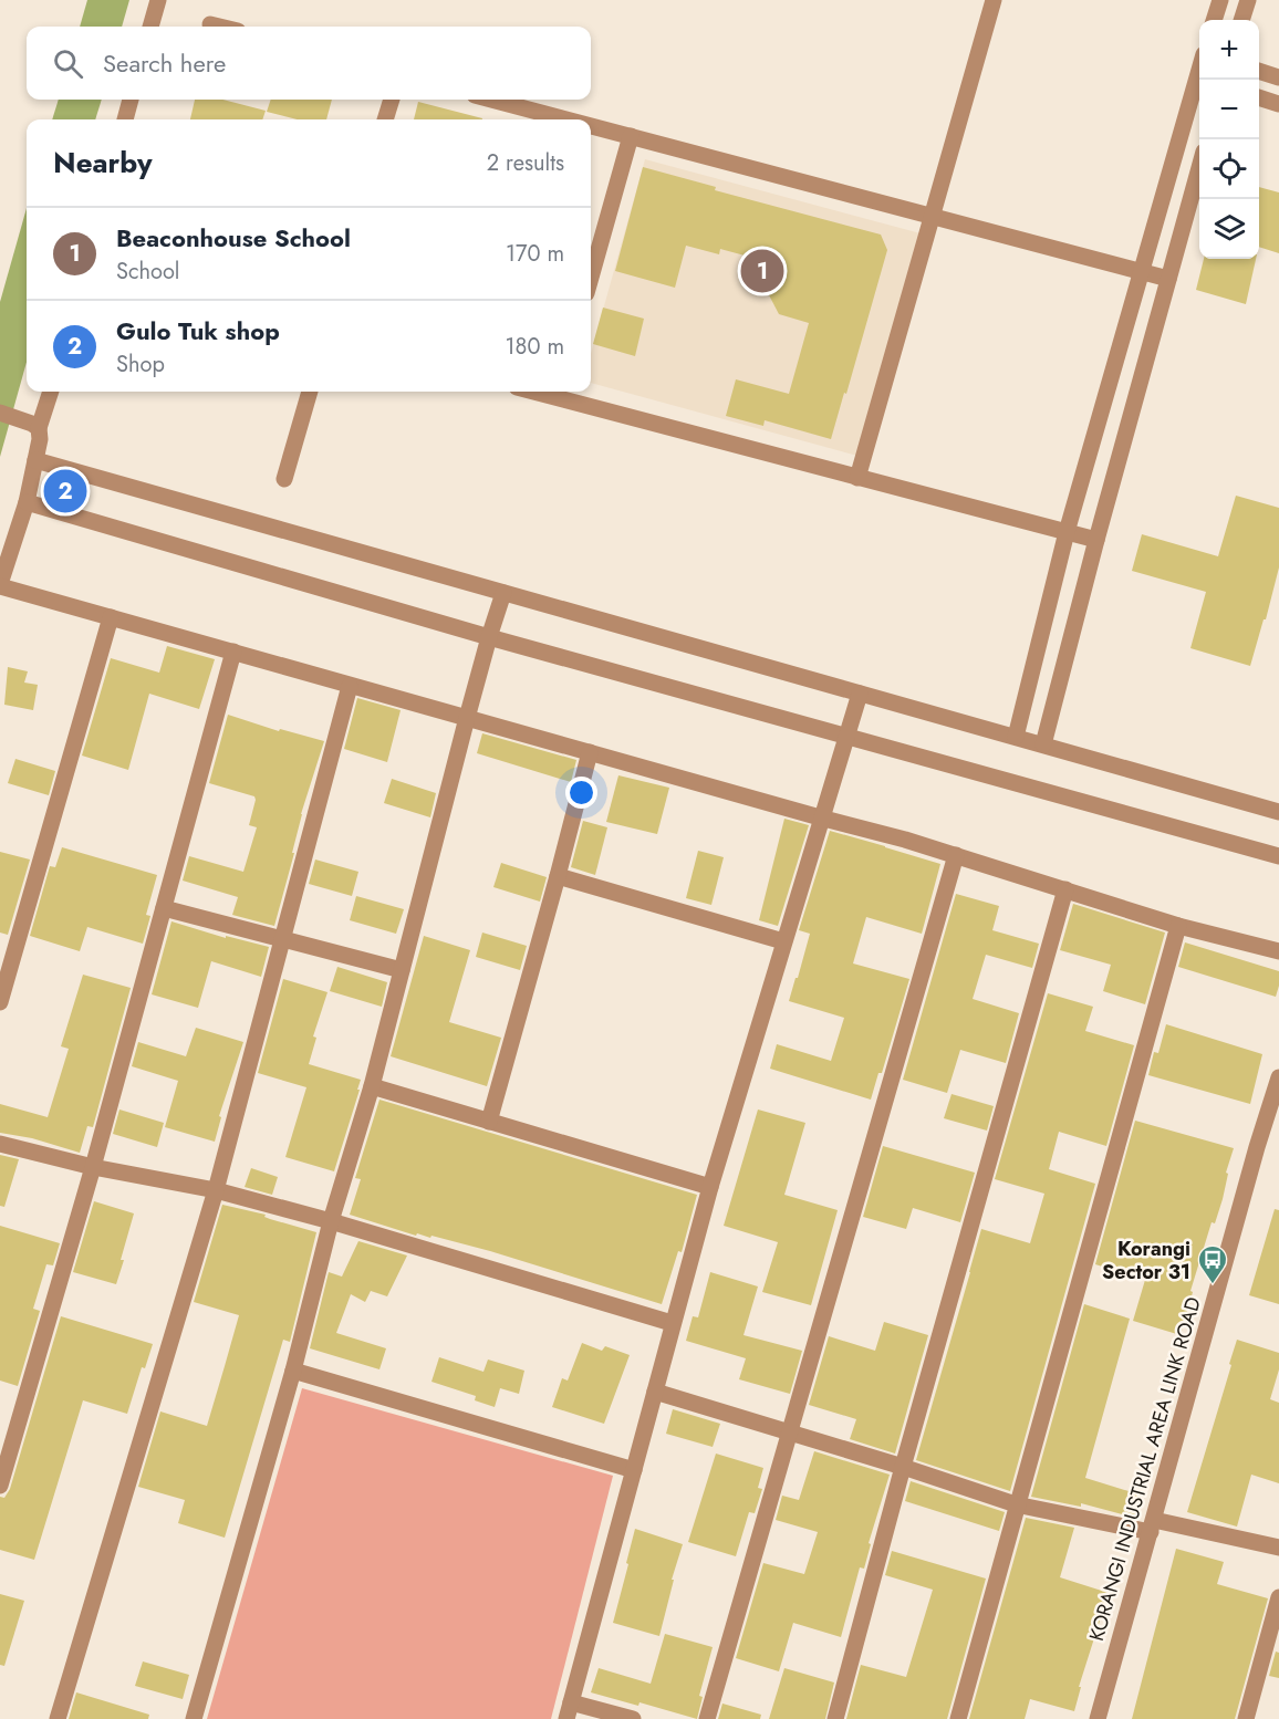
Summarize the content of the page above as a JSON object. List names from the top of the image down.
{
  "streets": {
    "street": ["KORANGI INDUSTRIAL AREA LINK ROAD"]
  },
  "places": {
    "bus stop": ["Korangi Sector 31"]
  },
  "page": {
    "map_buttons": ["+", "−"],
    "search": "Search here",
    "heading": ["Nearby", "2 results"],
    "list": [
      {
        "mark": "1",
        "name": "Beaconhouse School",
        "note": "School",
        "value": "170 m"
      },
      {
        "mark": "2",
        "name": "Gulo Tuk shop",
        "note": "Shop",
        "value": "180 m"
      }
    ],
    "pins": ["1", "2"]
  }
}
